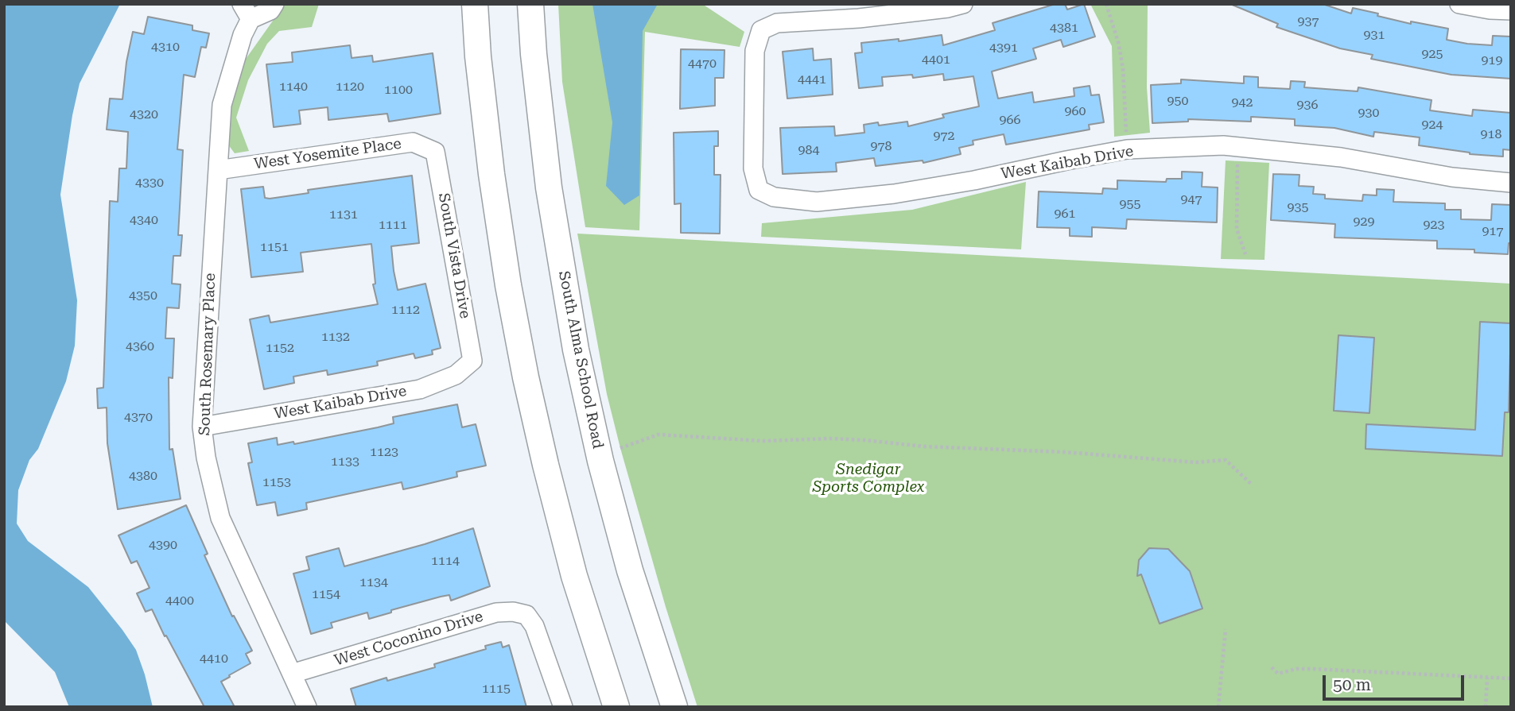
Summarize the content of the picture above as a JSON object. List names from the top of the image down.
{
  "streets": {
    "main road": ["South Alma School Road"],
    "street": [
      "West Yosemite Place",
      "West Kaibab Drive",
      "South Vista Drive",
      "South Rosemary Place",
      "West Coconino Drive"
    ]
  },
  "crossings": [
    ["West Yosemite Place", "South Vista Drive"],
    ["West Yosemite Place", "South Rosemary Place"],
    ["West Kaibab Drive", "South Vista Drive"],
    ["West Kaibab Drive", "South Rosemary Place"],
    ["South Rosemary Place", "West Coconino Drive"]
  ],
  "parks": ["Snedigar Sports Complex"],
  "house_numbers": [
    "937",
    "4381",
    "931",
    "4310",
    "4391",
    "925",
    "4401",
    "919",
    "4470",
    "4441",
    "1140",
    "1120",
    "1100",
    "950",
    "942",
    "936",
    "960",
    "930",
    "4320",
    "966",
    "924",
    "918",
    "972",
    "978",
    "984",
    "4330",
    "947",
    "955",
    "935",
    "961",
    "1131",
    "4340",
    "929",
    "1111",
    "923",
    "917",
    "1151",
    "4350",
    "1112",
    "1132",
    "4360",
    "1152",
    "4370",
    "1123",
    "1133",
    "4380",
    "1153",
    "4390",
    "1114",
    "1134",
    "1154",
    "4400",
    "4410",
    "1115"
  ],
  "scale_bar": "50 m"
}
